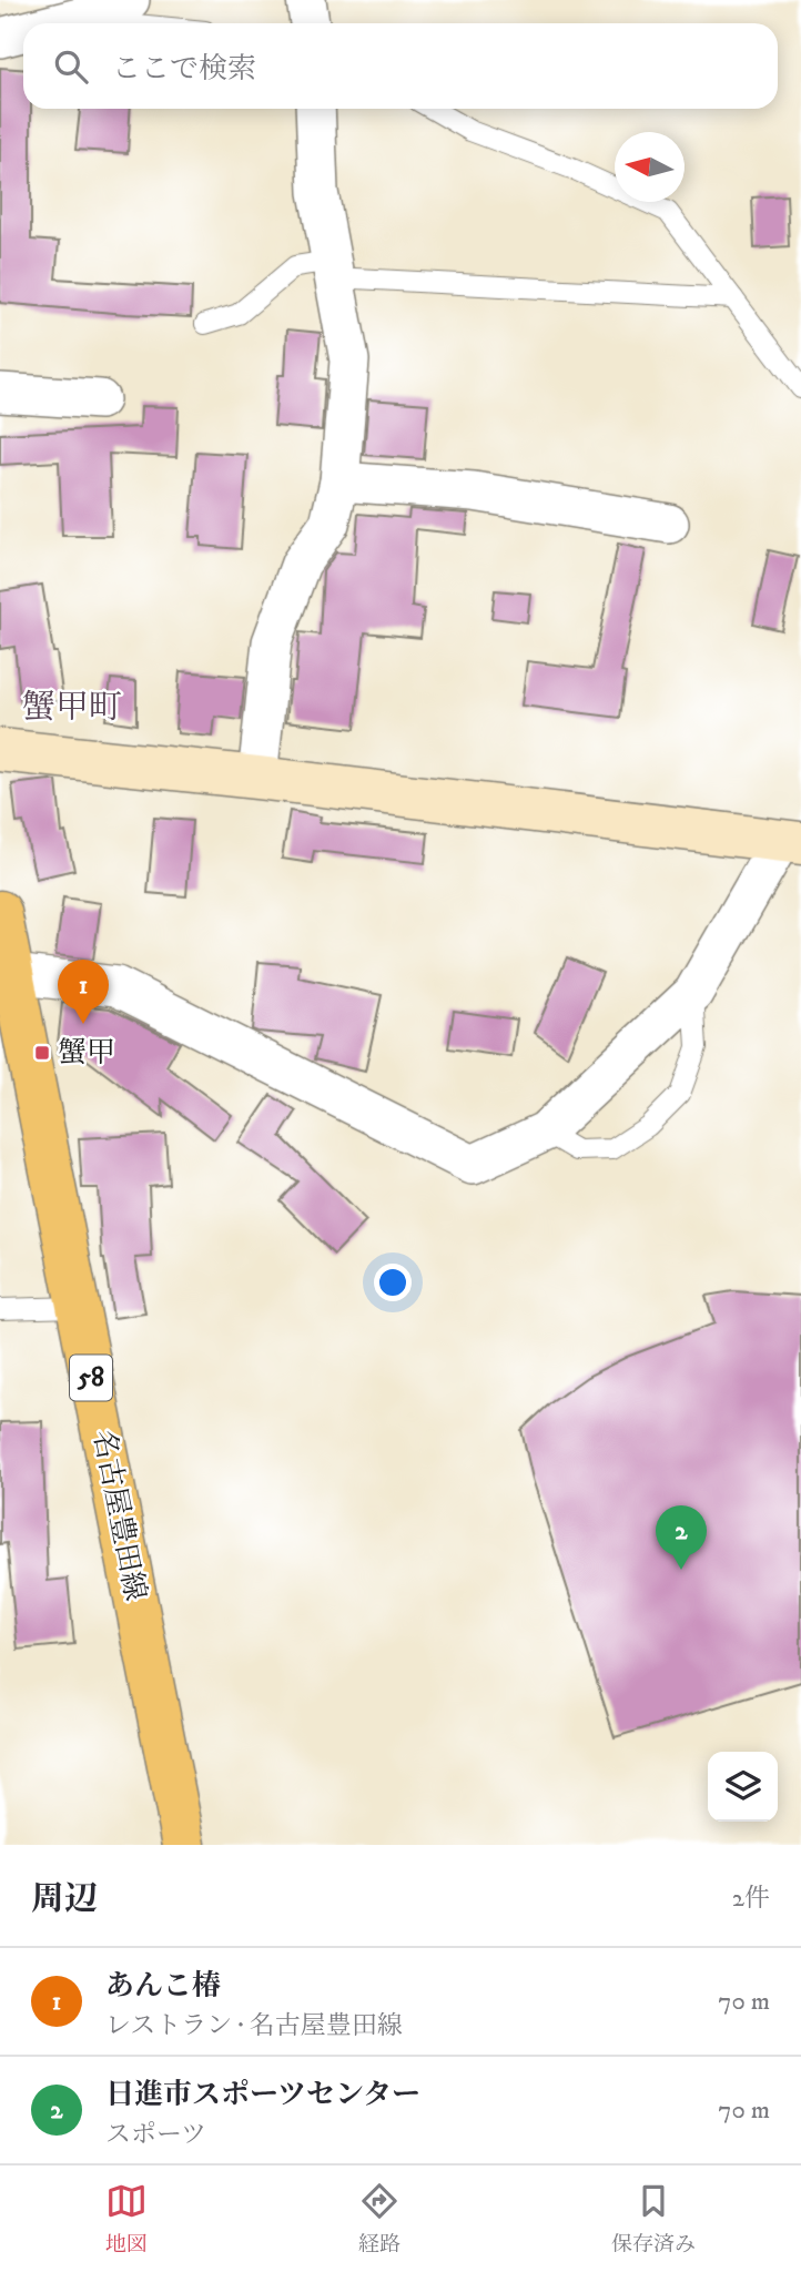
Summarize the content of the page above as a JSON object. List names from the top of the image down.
{
  "streets": {
    "main road": ["58", "名古屋豊田線"]
  },
  "districts": ["蟹甲町"],
  "places": {
    "transit": ["蟹甲"]
  },
  "north": "left",
  "page": {
    "search": "ここで検索",
    "pins": ["1", "2"],
    "heading": ["周辺", "2件"],
    "list": [
      {
        "mark": "1",
        "name": "あんこ椿",
        "note": "レストラン · 名古屋豊田線",
        "value": "70 m"
      },
      {
        "mark": "2",
        "name": "日進市スポーツセンター",
        "note": "スポーツ",
        "value": "70 m"
      }
    ],
    "nav": ["地図", "経路", "保存済み"]
  }
}
